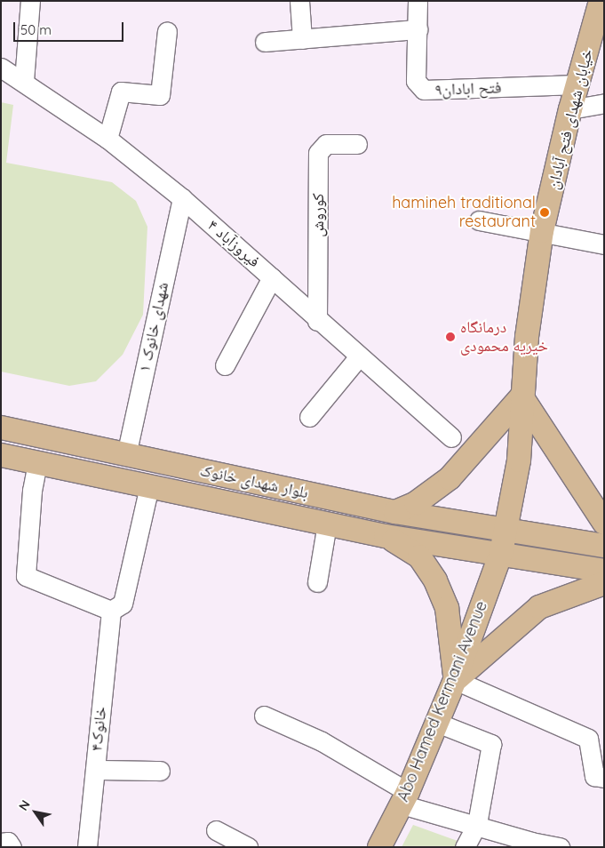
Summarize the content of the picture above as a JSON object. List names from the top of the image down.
{
  "streets": {
    "main road": ["خیابان شهدای فتح آبادان", "بلوار شهدای خانوک", "Abo Hamed Kermani Avenue"],
    "street": [
      "فتح ابادان۹",
      "کوروش",
      "فیروزآباد ۴",
      "شهدای خانوک ۱",
      "خانوک۴"
    ]
  },
  "crossings": [
    ["فتح ابادان۹", "خیابان شهدای فتح آبادان"],
    ["خیابان شهدای فتح آبادان", "بلوار شهدای خانوک"],
    ["خیابان شهدای فتح آبادان", "Abo Hamed Kermani Avenue"],
    ["کوروش", "فیروزآباد ۴"],
    ["فیروزآباد ۴", "شهدای خانوک ۱"],
    ["شهدای خانوک ۱", "بلوار شهدای خانوک"],
    ["بلوار شهدای خانوک", "Abo Hamed Kermani Avenue"]
  ],
  "places": ["hamineh traditional restaurant", "درمانگاه خیریه محمودی"],
  "scale_bar": "50 m",
  "north": "top left"
}
